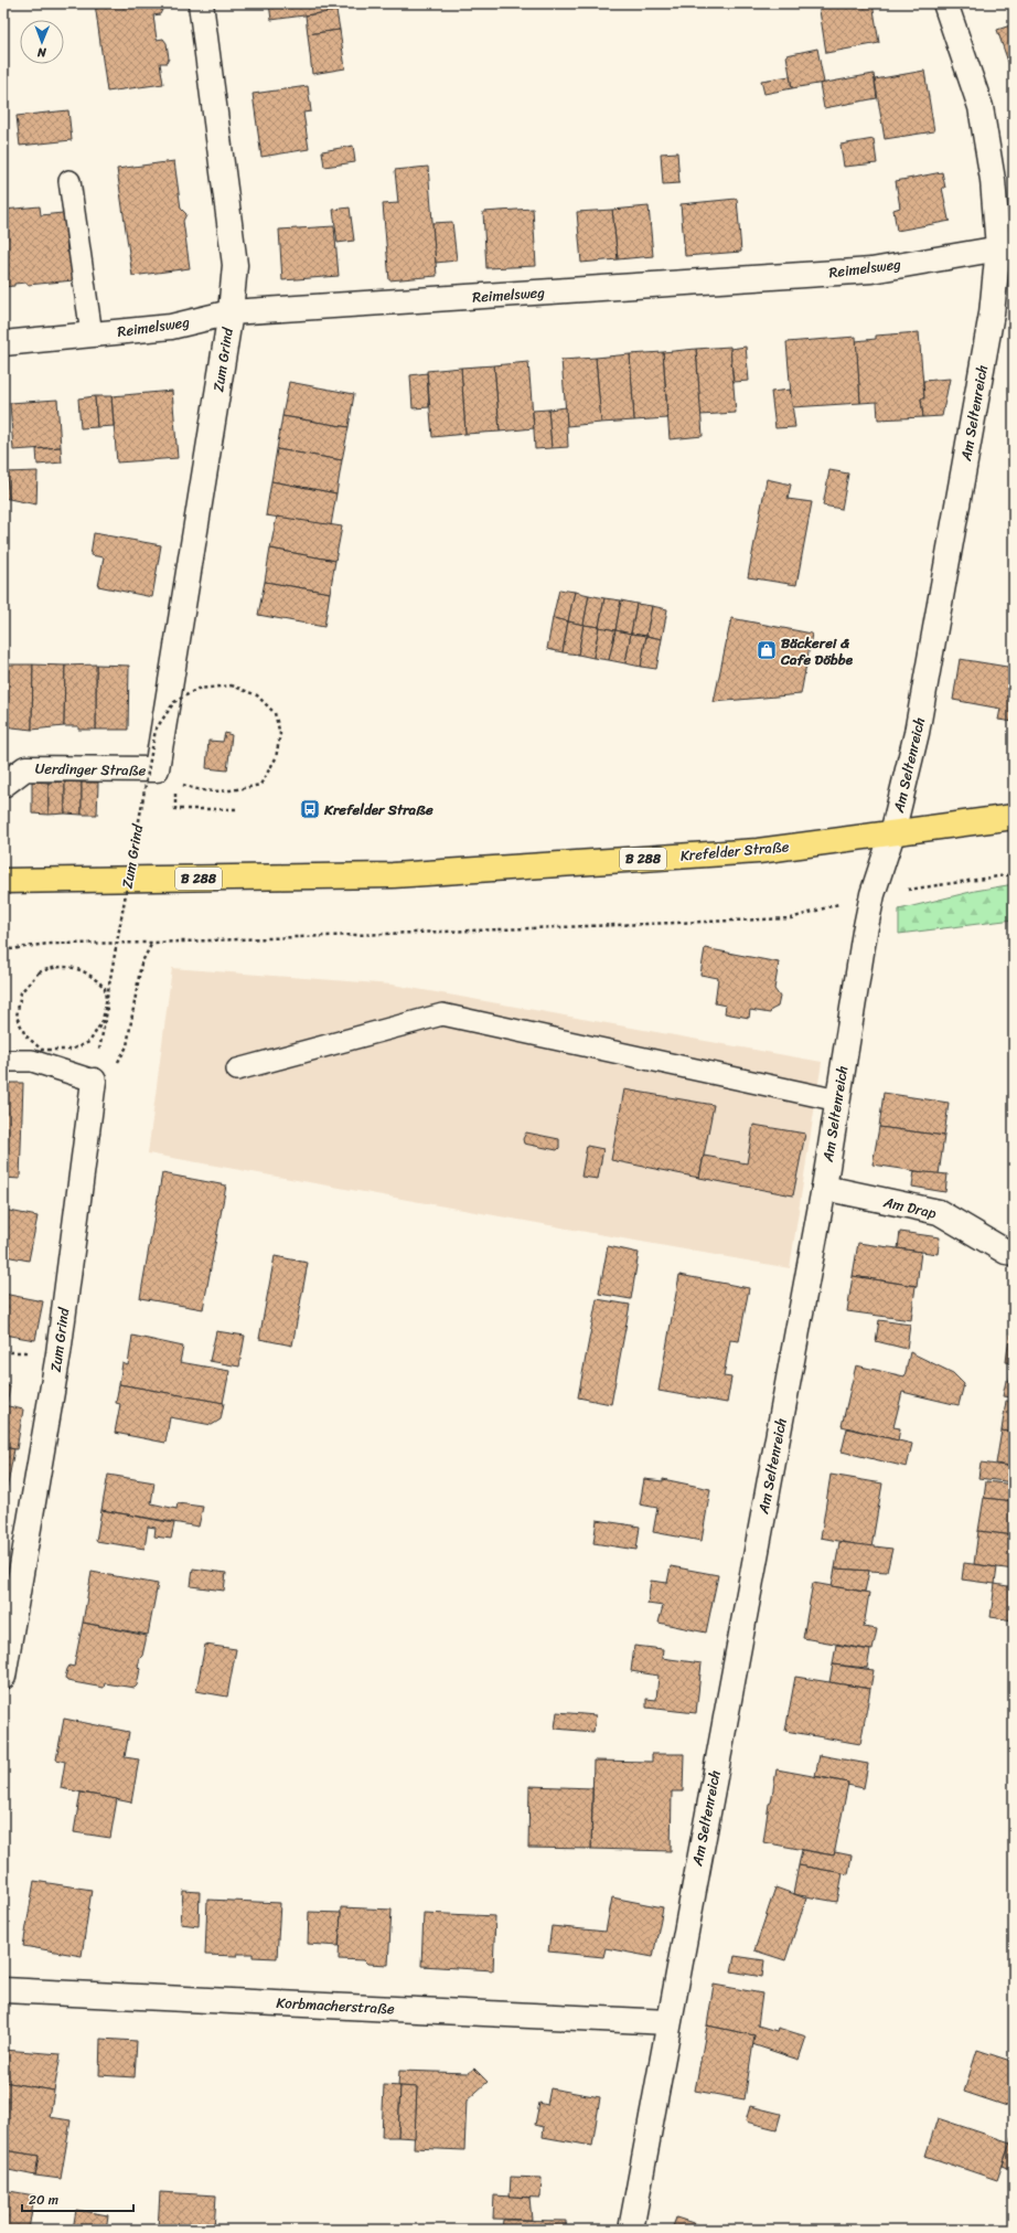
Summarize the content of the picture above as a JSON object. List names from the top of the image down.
{
  "streets": {
    "main road": ["Krefelder Straße", "B 288"],
    "street": [
      "Reimelsweg",
      "Zum Grind",
      "Am Seltenreich",
      "Uerdinger Straße",
      "Am Drap",
      "Korbmacherstraße"
    ]
  },
  "crossings": [
    ["Reimelsweg", "Zum Grind"],
    ["Reimelsweg", "Am Seltenreich"],
    ["Zum Grind", "Uerdinger Straße"],
    ["Am Seltenreich", "Krefelder Straße"],
    ["Am Seltenreich", "Am Drap"],
    ["Am Seltenreich", "Korbmacherstraße"]
  ],
  "places": {
    "shop": ["Bäckerei & Cafe Döbbe"],
    "bus stop": ["Krefelder Straße"]
  },
  "scale_bar": "20 m",
  "north": "bottom"
}
